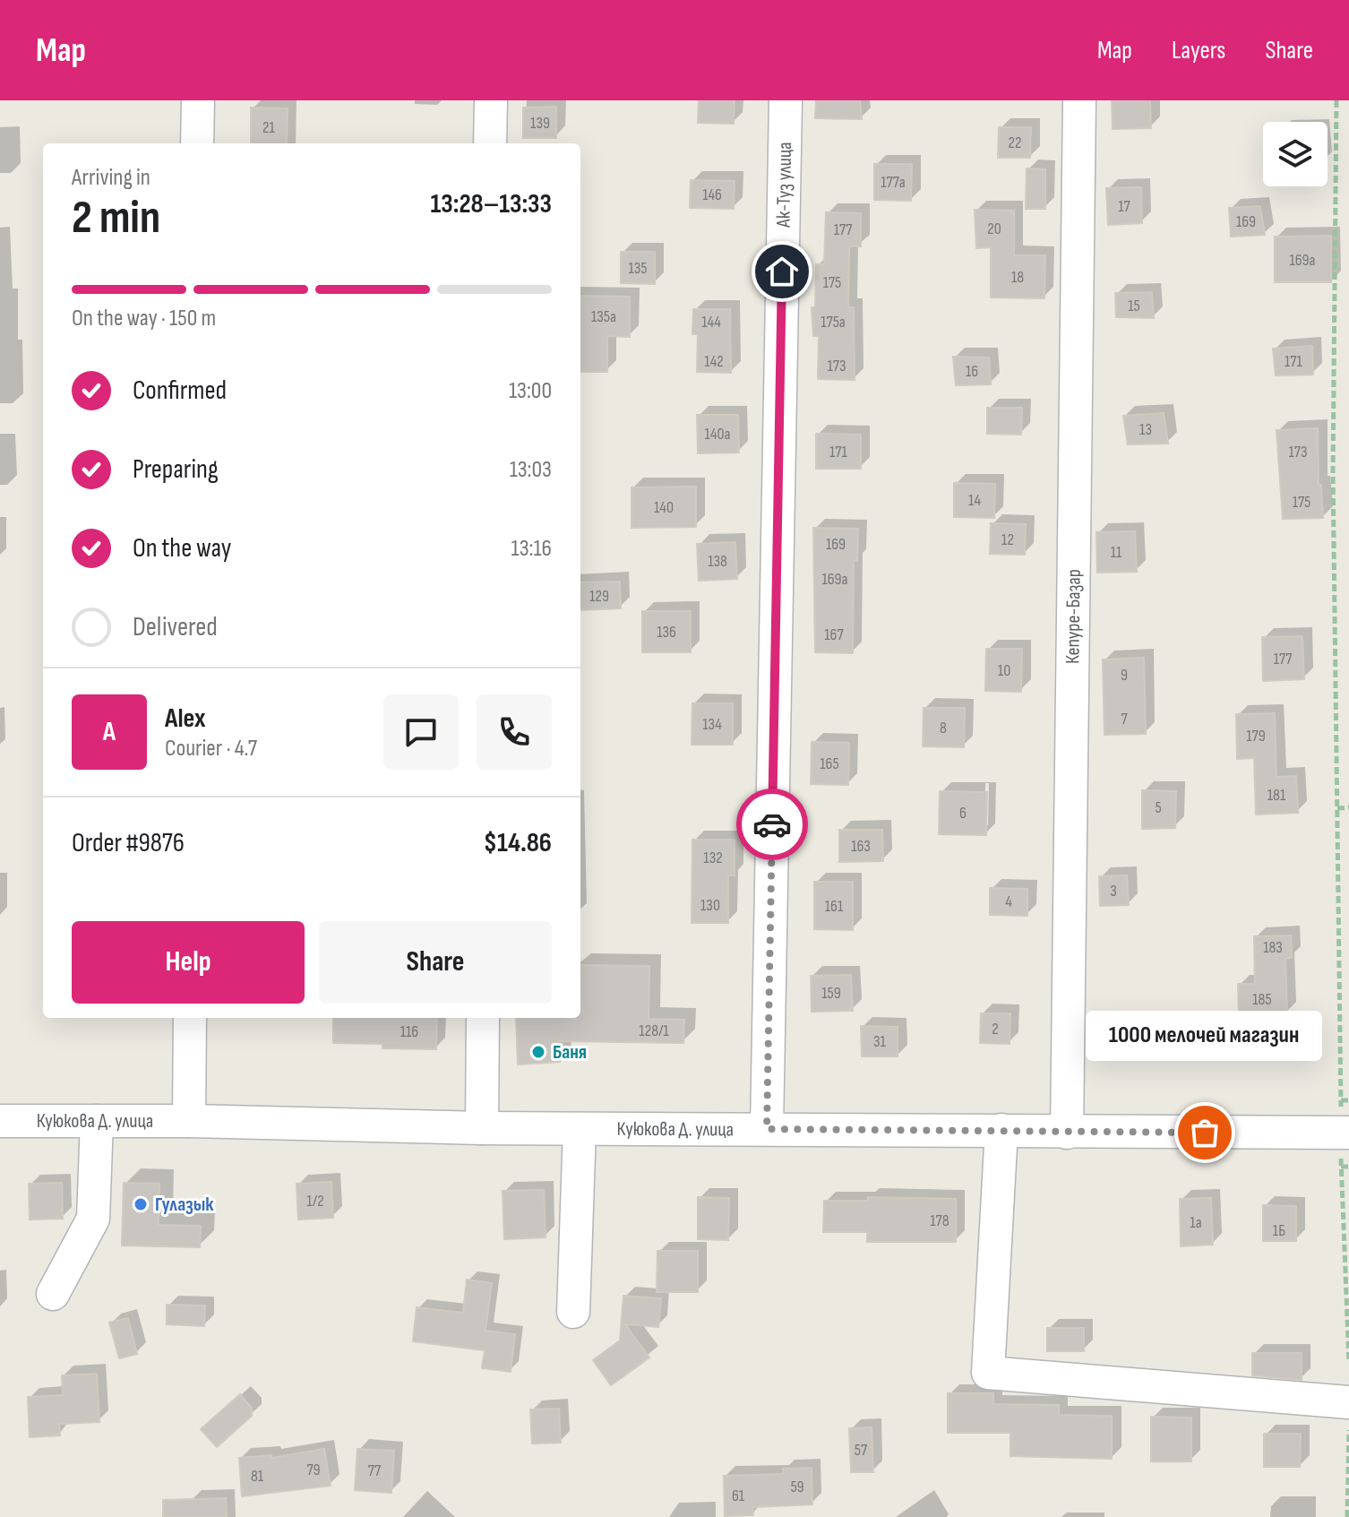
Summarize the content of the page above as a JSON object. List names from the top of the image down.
{
  "streets": {
    "street": ["Ак-Туз улица", "Кепуре-Базар", "Куюкова Д. улица"]
  },
  "crossings": [
    ["Ак-Туз улица", "Куюкова Д. улица"],
    ["Кепуре-Базар", "Куюкова Д. улица"]
  ],
  "places": ["Баня", "1000 мелочей магазин", "Гулазык"],
  "house_numbers": [
    "139",
    "21",
    "22",
    "177а",
    "146",
    "17",
    "169",
    "20",
    "177",
    "169а",
    "135",
    "18",
    "175",
    "15",
    "135а",
    "144",
    "175а",
    "142",
    "171",
    "173",
    "16",
    "13",
    "140а",
    "171",
    "173",
    "14",
    "175",
    "140",
    "12",
    "169",
    "11",
    "138",
    "169а",
    "129",
    "136",
    "167",
    "177",
    "10",
    "9",
    "7",
    "134",
    "8",
    "179",
    "165",
    "181",
    "5",
    "6",
    "163",
    "132",
    "3",
    "4",
    "130",
    "161",
    "183",
    "159",
    "185",
    "2",
    "128/1",
    "116",
    "31",
    "1/2",
    "178",
    "1а",
    "1Б",
    "57",
    "79",
    "77",
    "81",
    "59",
    "61"
  ],
  "page": {
    "header": "Map",
    "nav": ["Map", "Layers", "Share"],
    "heading": ["2 min", "Arriving in", "13:28–13:33"],
    "panel": [
      "Alex",
      "Courier · 4.7",
      "Order #9876",
      "$14.86"
    ],
    "bar": "On the way · 150 m",
    "list": [
      ["Confirmed", "13:00"],
      ["Preparing", "13:03"],
      ["On the way", "13:16"],
      "Delivered"
    ],
    "round": "A",
    "buttons": ["Help", "Share"],
    "bubble": "1000 мелочей магазин"
  }
}
